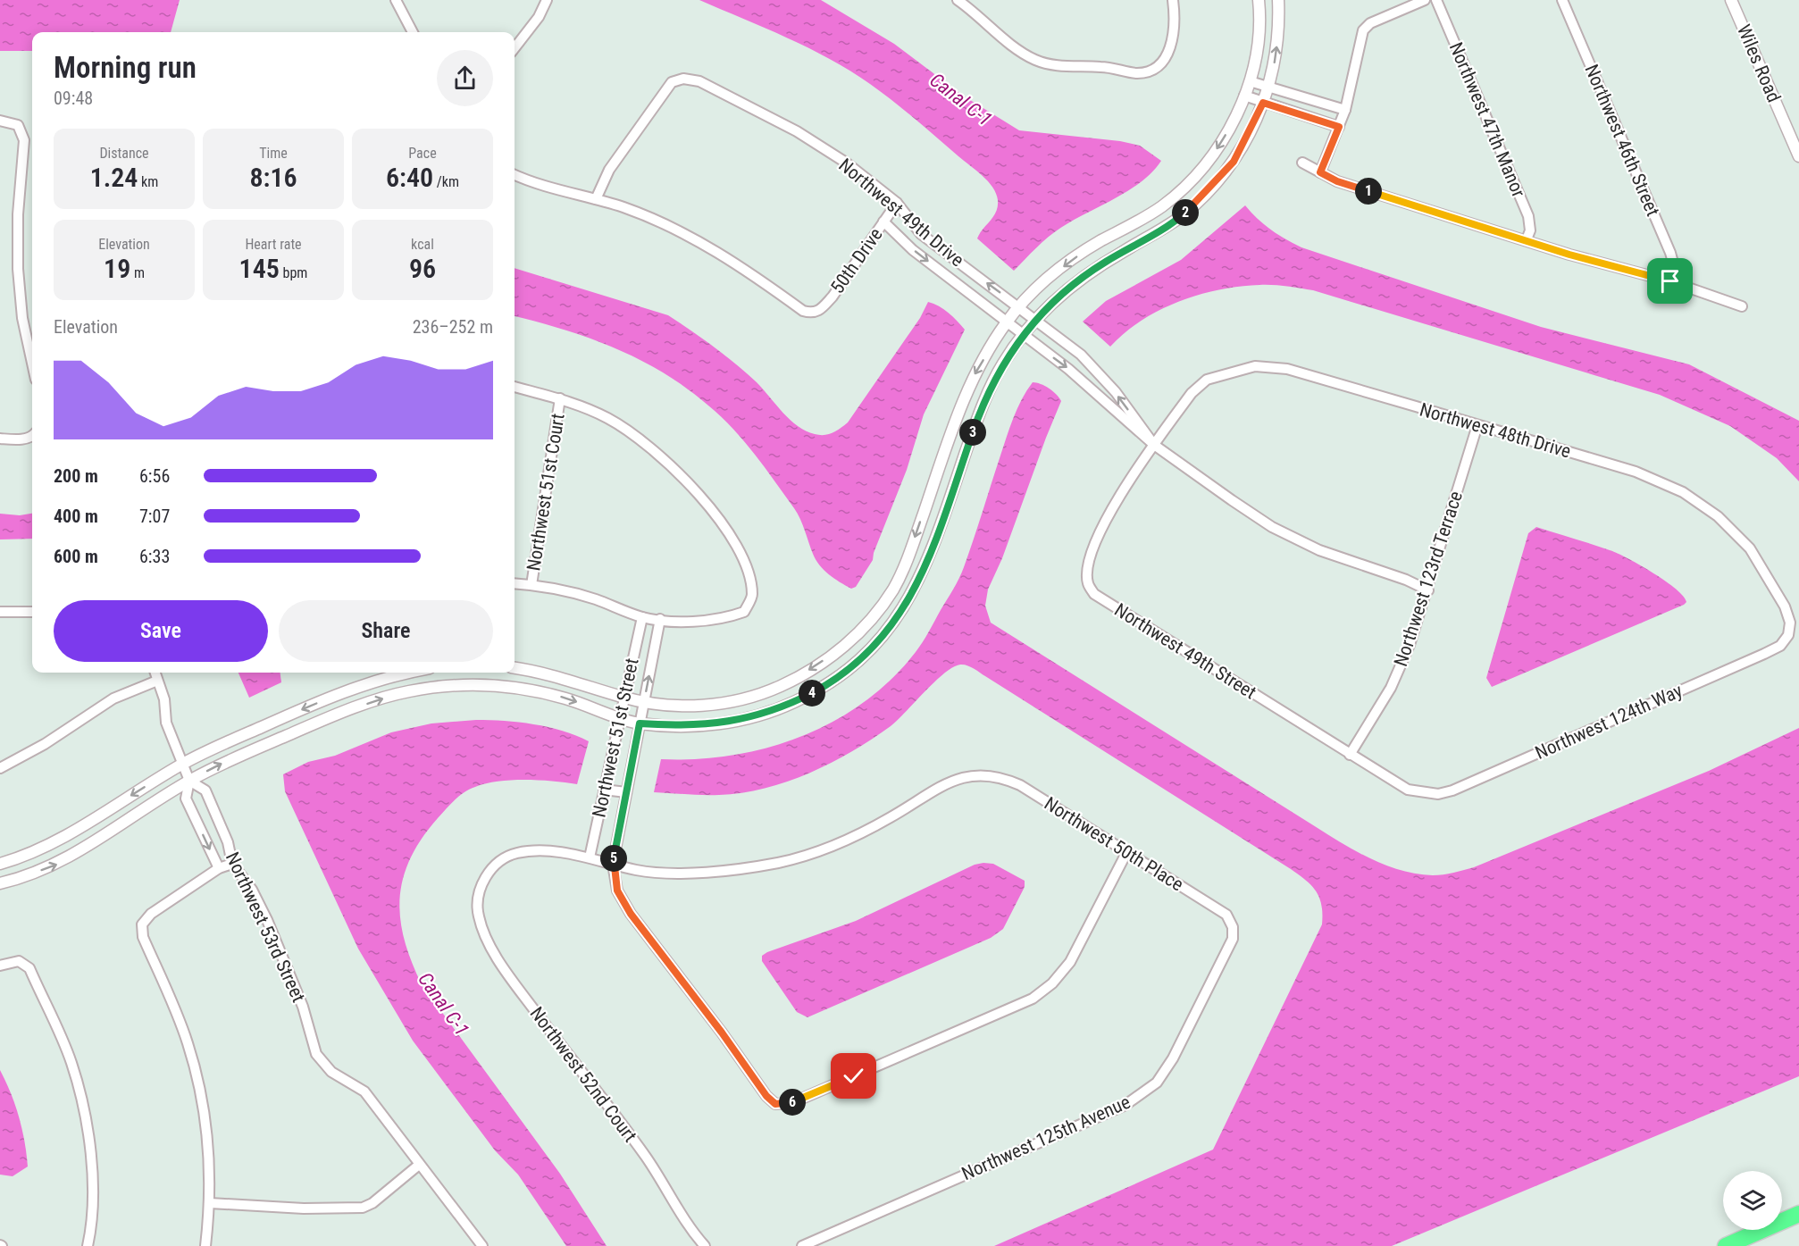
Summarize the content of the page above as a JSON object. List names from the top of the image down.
{
  "streets": {
    "street": [
      "Wiles Road",
      "Northwest 47th Manor",
      "Northwest 46th Street",
      "Northwest 49th Drive",
      "50th Drive",
      "Northwest 48th Drive",
      "Northwest 51st Court",
      "Northwest 123rd Terrace",
      "Northwest 49th Street",
      "Northwest 124th Way",
      "Northwest 51st Street",
      "Northwest 50th Place",
      "Northwest 53rd Street",
      "Northwest 52nd Court",
      "Northwest 125th Avenue"
    ]
  },
  "crossings": [
    ["Northwest 49th Drive", "50th Drive"],
    ["Northwest 49th Drive", "Northwest 48th Drive"],
    ["Northwest 49th Drive", "Northwest 123rd Terrace"],
    ["Northwest 49th Drive", "Northwest 49th Street"],
    ["Northwest 48th Drive", "Northwest 123rd Terrace"],
    ["Northwest 48th Drive", "Northwest 49th Street"],
    ["Northwest 48th Drive", "Northwest 124th Way"],
    ["Northwest 123rd Terrace", "Northwest 49th Street"],
    ["Northwest 49th Street", "Northwest 124th Way"],
    ["Northwest 51st Street", "Northwest 50th Place"],
    ["Northwest 51st Street", "Northwest 52nd Court"],
    ["Northwest 50th Place", "Northwest 125th Avenue"]
  ],
  "water": ["Canal C-1"],
  "page": {
    "heading": ["Morning run", "09:48"],
    "stats": [
      ["Distance", "1.24 km"],
      ["Time", "8:16"],
      ["Pace", "6:40 /km"],
      ["Elevation", "19 m"],
      ["Heart rate", "145 bpm"],
      ["kcal", "96"]
    ],
    "pins": [
      "1",
      "2",
      "3",
      "4",
      "5",
      "6"
    ],
    "chart": ["Elevation", "236–252 m"],
    "list": [
      {
        "name": "200 m",
        "note": "6:56"
      },
      {
        "name": "400 m",
        "note": "7:07"
      },
      {
        "name": "600 m",
        "note": "6:33"
      }
    ],
    "buttons": ["Save", "Share"]
  }
}
